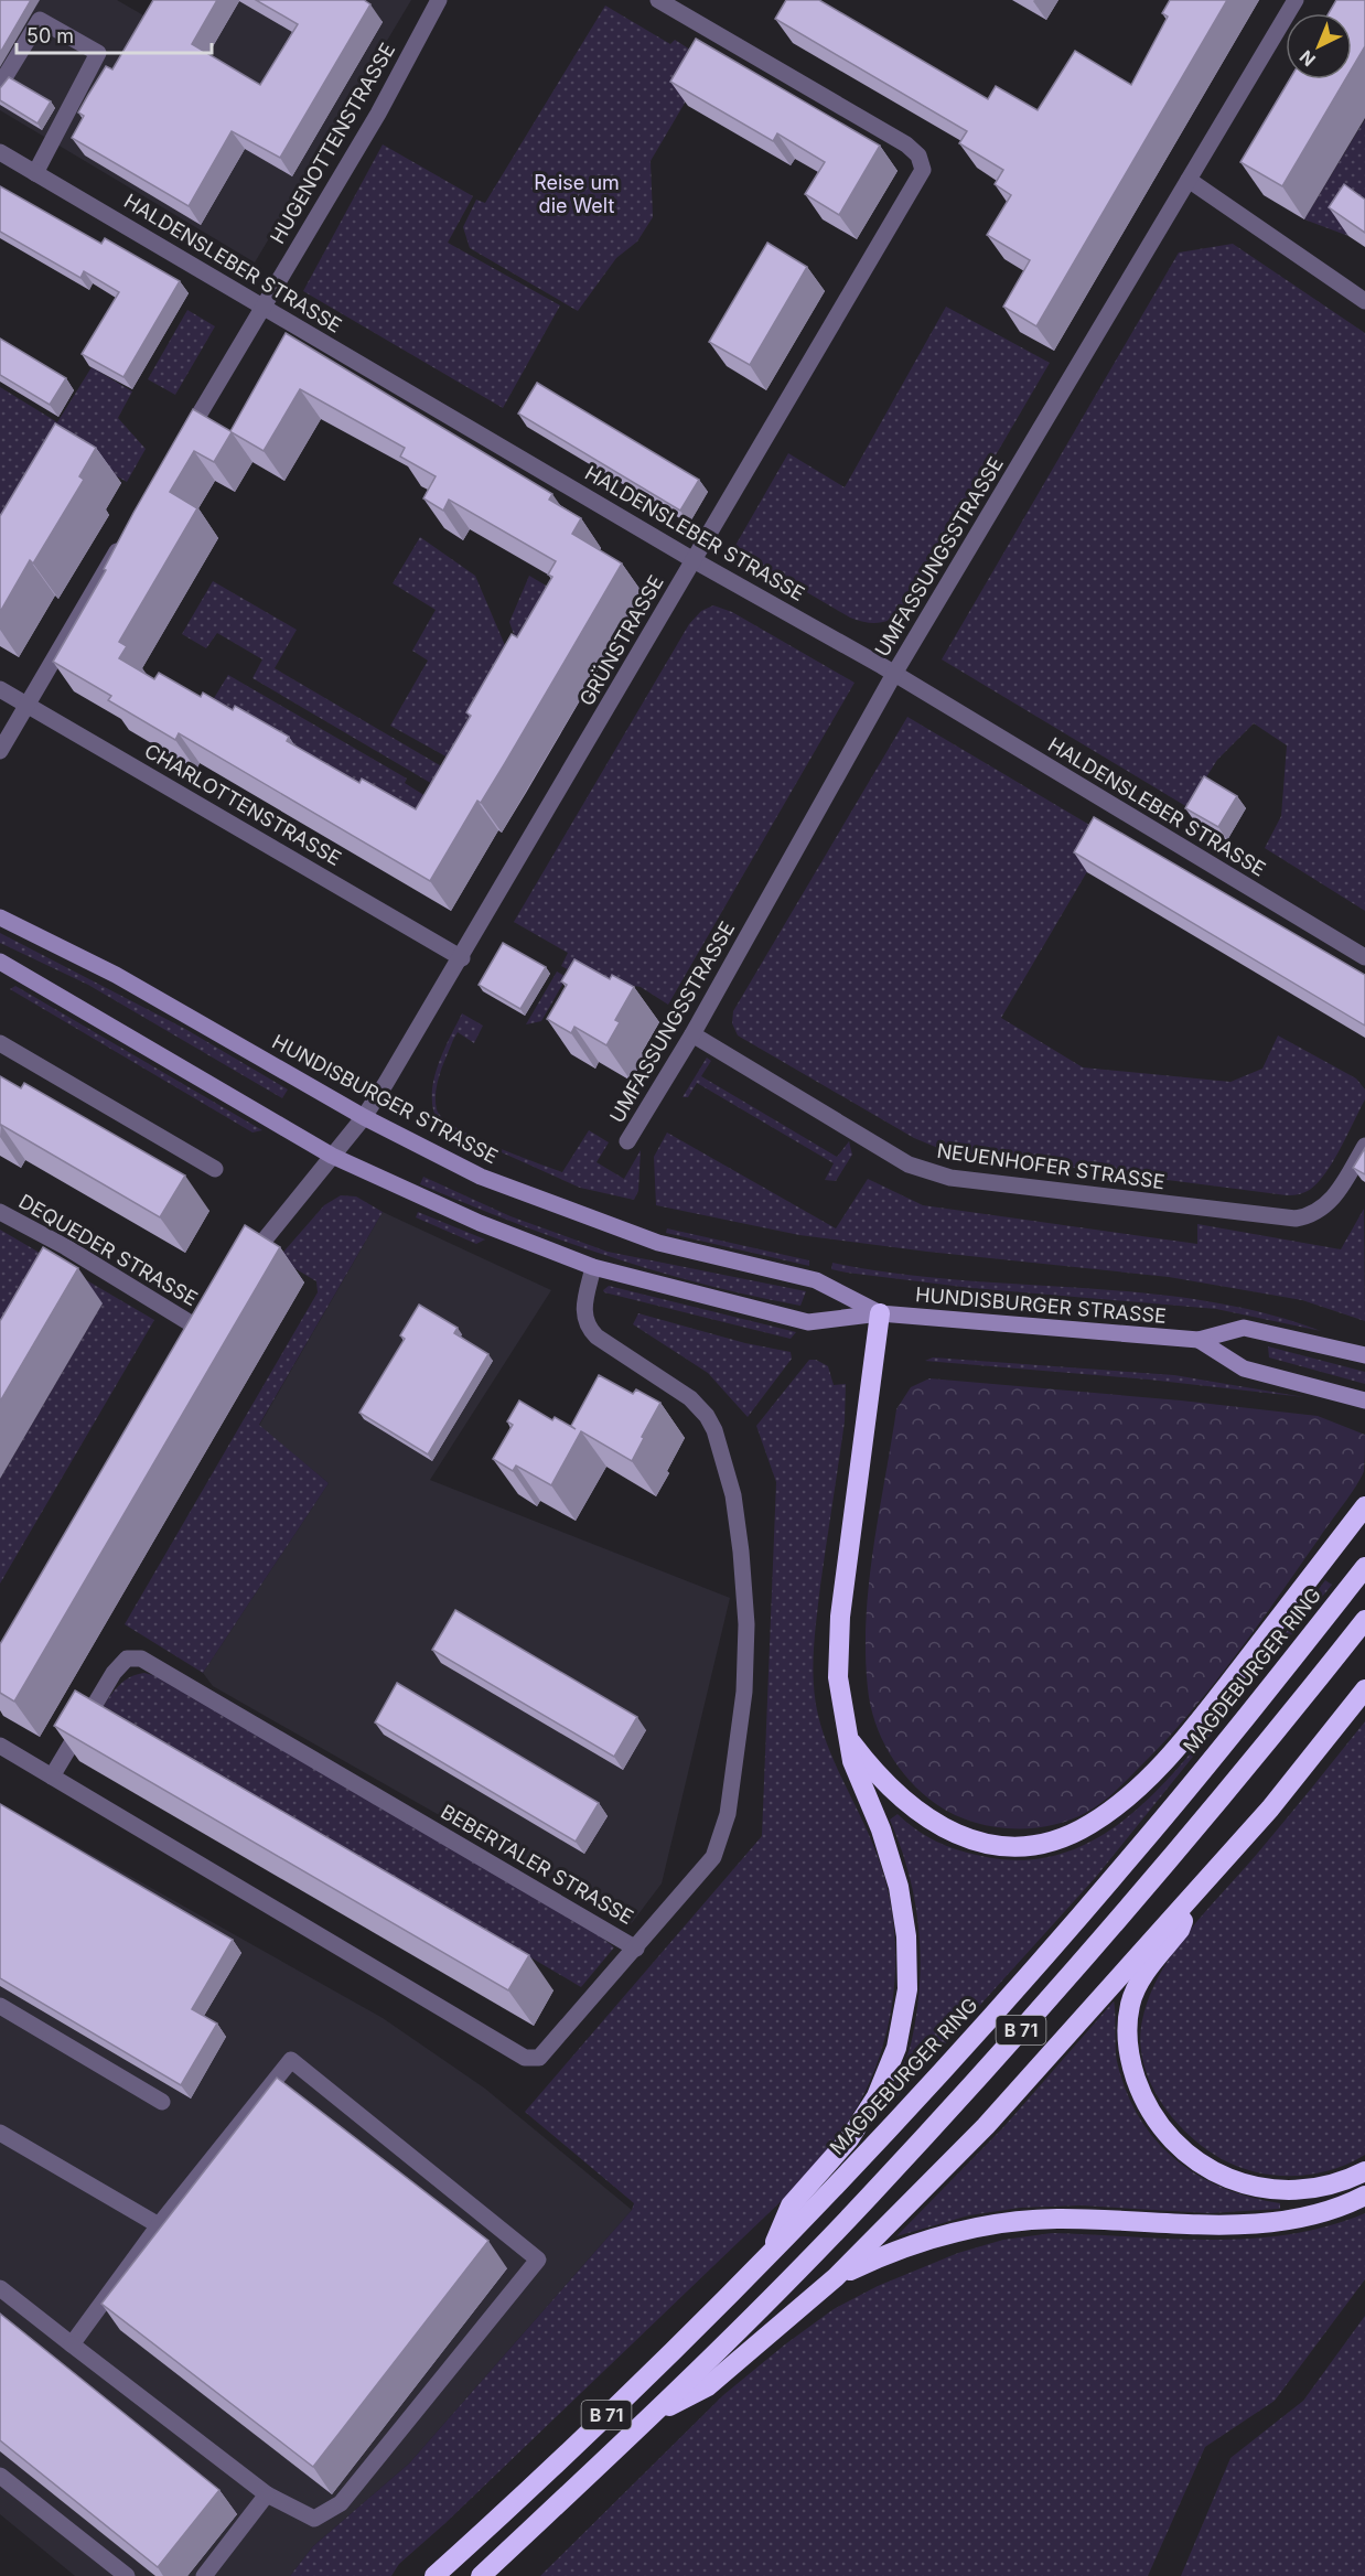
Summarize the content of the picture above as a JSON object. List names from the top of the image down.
{
  "streets": {
    "highway": ["MAGDEBURGER RING", "B 71"],
    "main road": ["HUNDISBURGER STRASSE"],
    "street": [
      "HUGENOTTENSTRASSE",
      "HALDENSLEBER STRASSE",
      "UMFASSUNGSSTRASSE",
      "GRÜNSTRASSE",
      "CHARLOTTENSTRASSE",
      "NEUENHOFER STRASSE",
      "DEQUEDER STRASSE",
      "BEBERTALER STRASSE"
    ]
  },
  "crossings": [
    ["HUGENOTTENSTRASSE", "HALDENSLEBER STRASSE"],
    ["HALDENSLEBER STRASSE", "UMFASSUNGSSTRASSE"],
    ["HALDENSLEBER STRASSE", "GRÜNSTRASSE"],
    ["UMFASSUNGSSTRASSE", "NEUENHOFER STRASSE"],
    ["GRÜNSTRASSE", "CHARLOTTENSTRASSE"],
    ["GRÜNSTRASSE", "HUNDISBURGER STRASSE"]
  ],
  "parks": ["Reise um die Welt"],
  "scale_bar": "50 m",
  "north": "bottom left"
}
